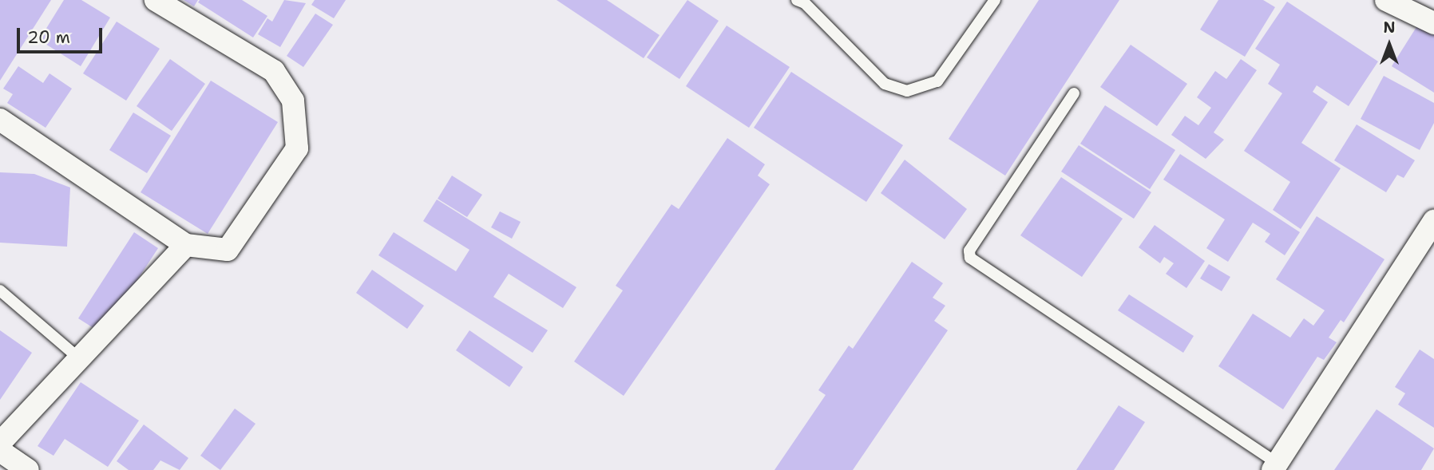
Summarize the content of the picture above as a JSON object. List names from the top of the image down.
{
  "scale_bar": "20 m",
  "north": "top"
}
